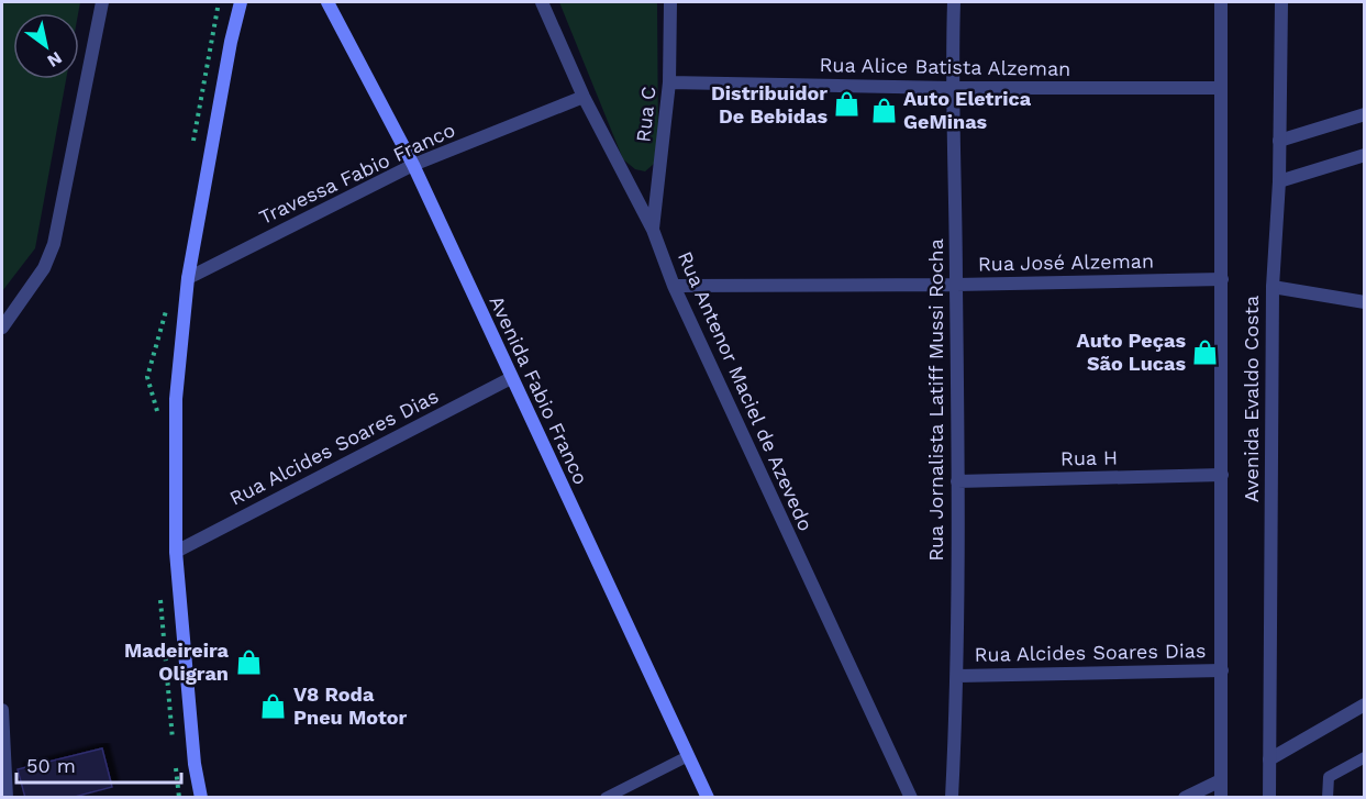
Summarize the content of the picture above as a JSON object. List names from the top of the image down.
{
  "streets": {
    "main road": ["Avenida Fabio Franco"],
    "street": [
      "Rua Alice Batista Alzeman",
      "Rua C",
      "Travessa Fabio Franco",
      "Rua José Alzeman",
      "Rua Antenor Maciel de Azevedo",
      "Avenida Evaldo Costa",
      "Rua Jornalista Latiff Mussi Rocha",
      "Rua Alcides Soares Dias",
      "Rua H"
    ]
  },
  "crossings": [
    ["Rua Alice Batista Alzeman", "Rua C"],
    ["Rua Alice Batista Alzeman", "Avenida Evaldo Costa"],
    ["Rua Alice Batista Alzeman", "Rua Jornalista Latiff Mussi Rocha"],
    ["Rua C", "Rua Antenor Maciel de Azevedo"],
    ["Travessa Fabio Franco", "Avenida Fabio Franco"],
    ["Travessa Fabio Franco", "Rua Antenor Maciel de Azevedo"],
    ["Rua José Alzeman", "Rua Antenor Maciel de Azevedo"],
    ["Rua José Alzeman", "Avenida Evaldo Costa"],
    ["Rua José Alzeman", "Rua Jornalista Latiff Mussi Rocha"],
    ["Avenida Fabio Franco", "Rua Alcides Soares Dias"],
    ["Avenida Evaldo Costa", "Rua Alcides Soares Dias"],
    ["Avenida Evaldo Costa", "Rua H"],
    ["Rua Jornalista Latiff Mussi Rocha", "Rua Alcides Soares Dias"],
    ["Rua Jornalista Latiff Mussi Rocha", "Rua H"]
  ],
  "places": {
    "shop": [
      "Distribuidor De Bebidas",
      "Auto Eletrica GeMinas",
      "Auto Peças São Lucas",
      "Madeireira Oligran",
      "V8 Roda Pneu Motor"
    ]
  },
  "scale_bar": "50 m",
  "north": "bottom right"
}
